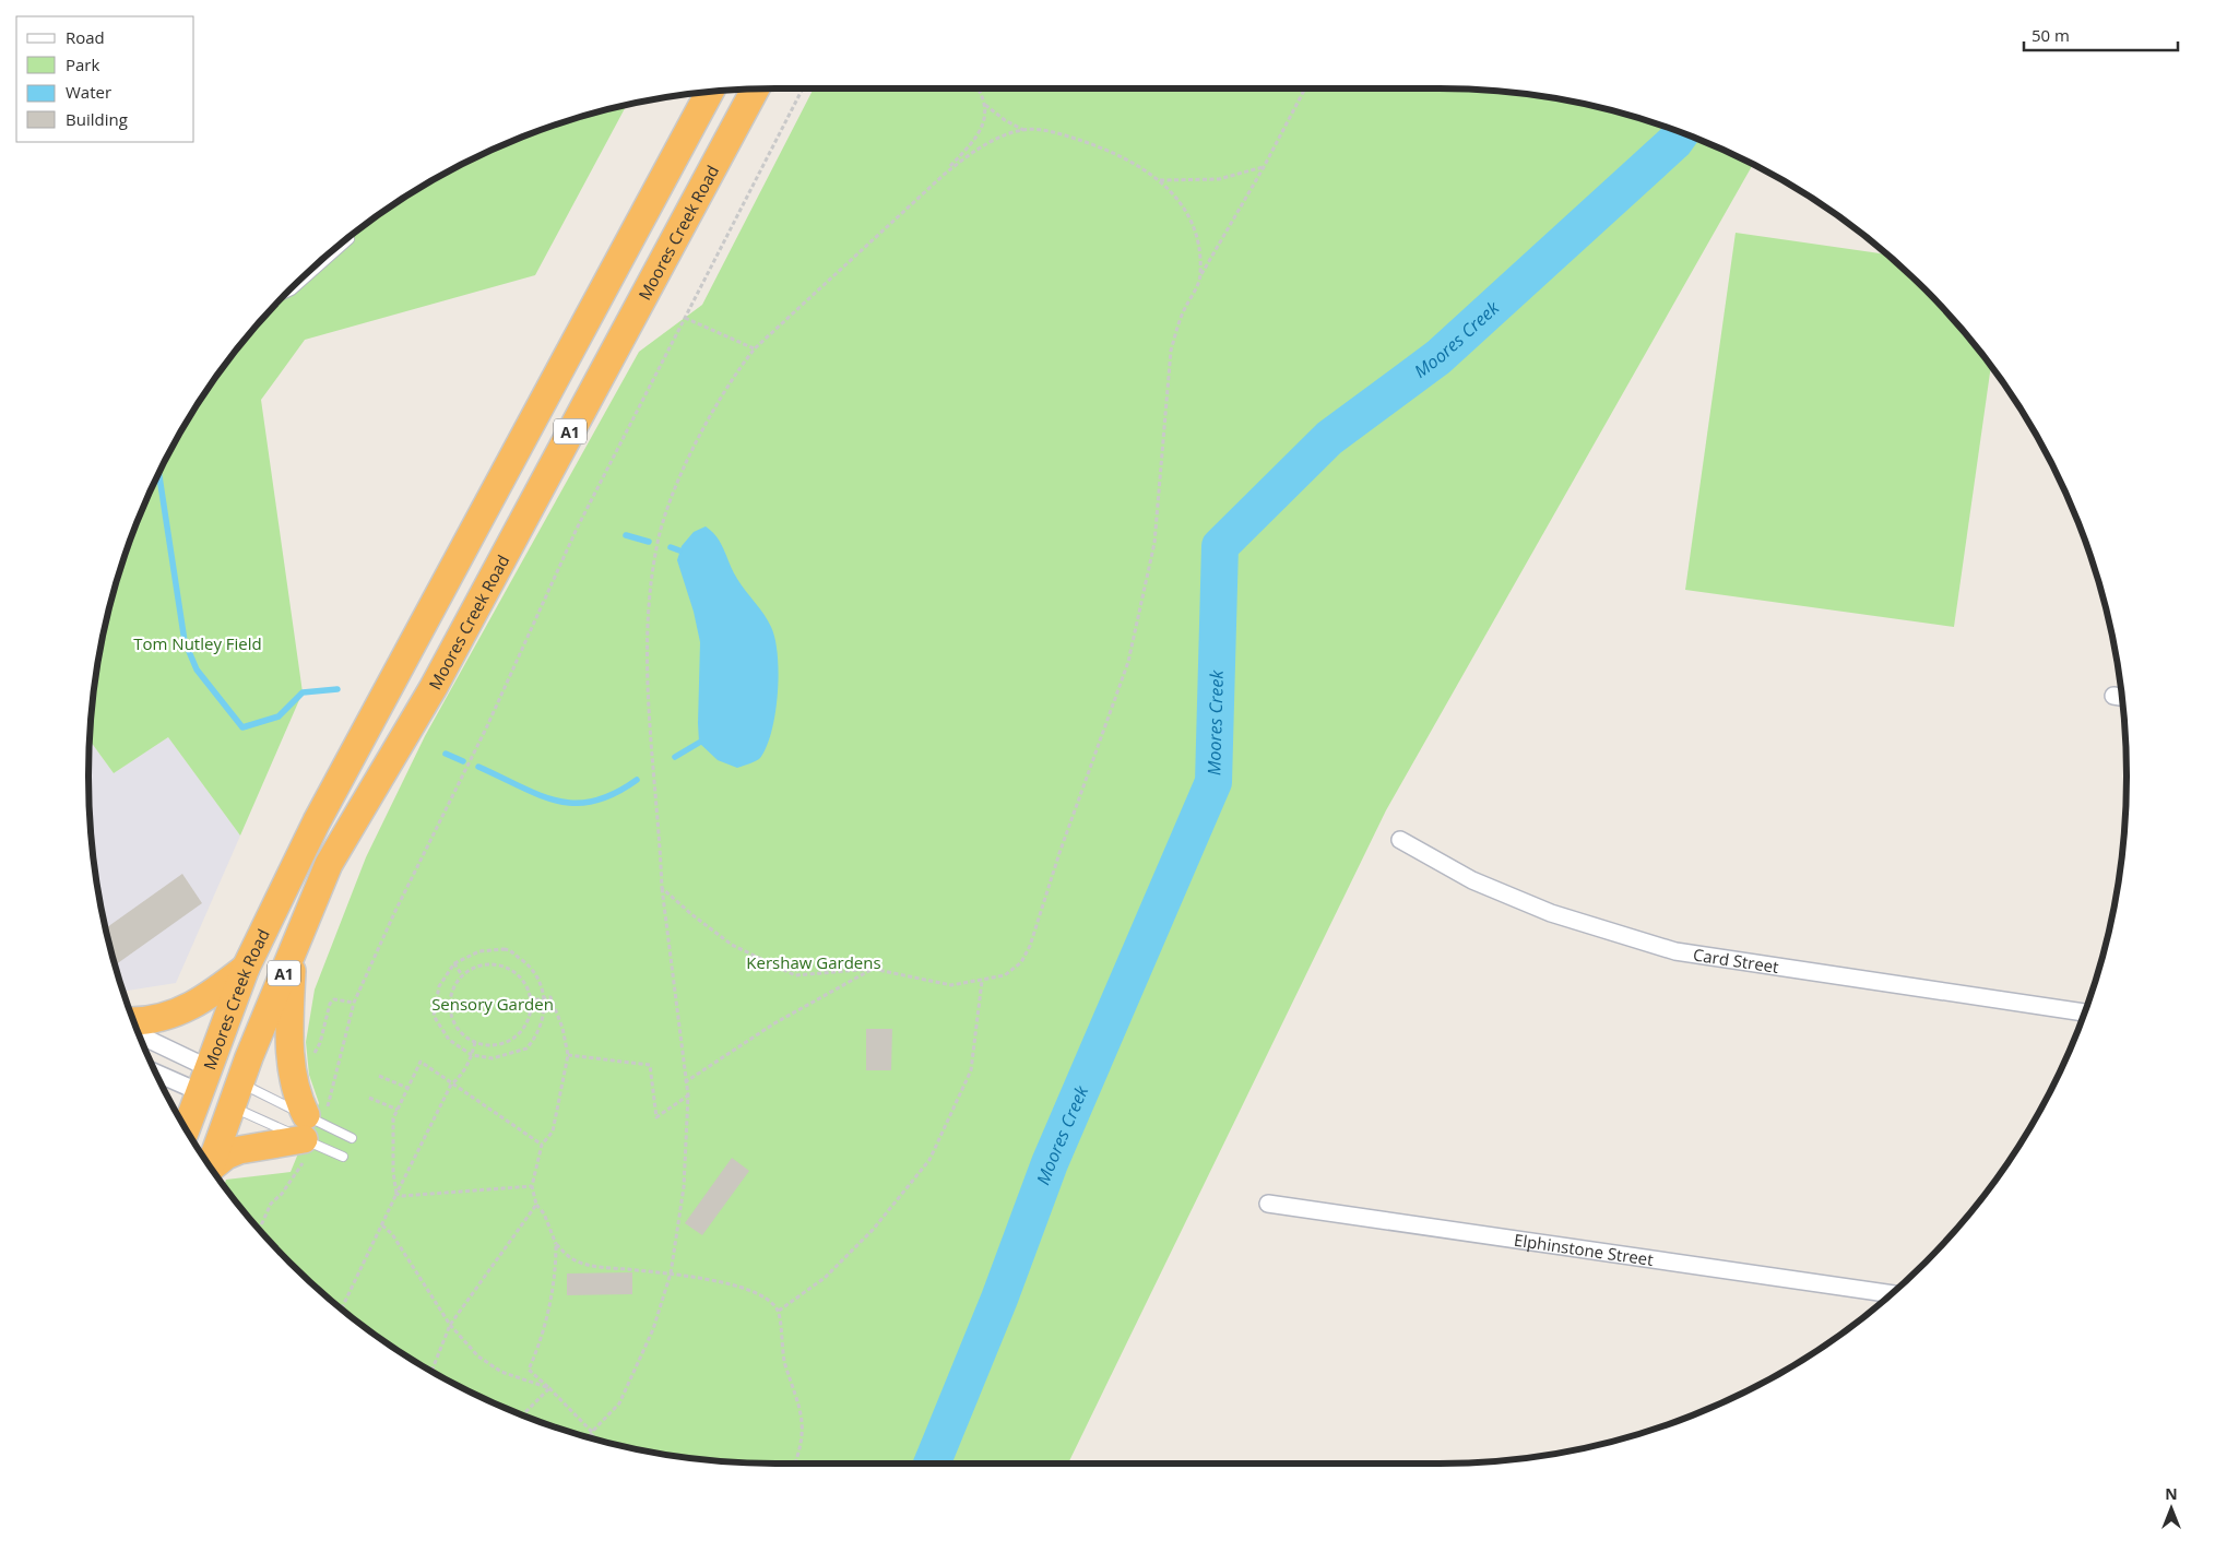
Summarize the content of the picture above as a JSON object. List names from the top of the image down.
{
  "streets": {
    "highway": ["Moores Creek Road", "A1"],
    "street": ["Card Street", "Elphinstone Street"]
  },
  "water": ["Moores Creek"],
  "parks": ["Tom Nutley Field", "Kershaw Gardens", "Sensory Garden"],
  "legend": [
    "Road",
    "Park",
    "Water",
    "Building"
  ],
  "scale_bar": "50 m",
  "north": "top"
}
